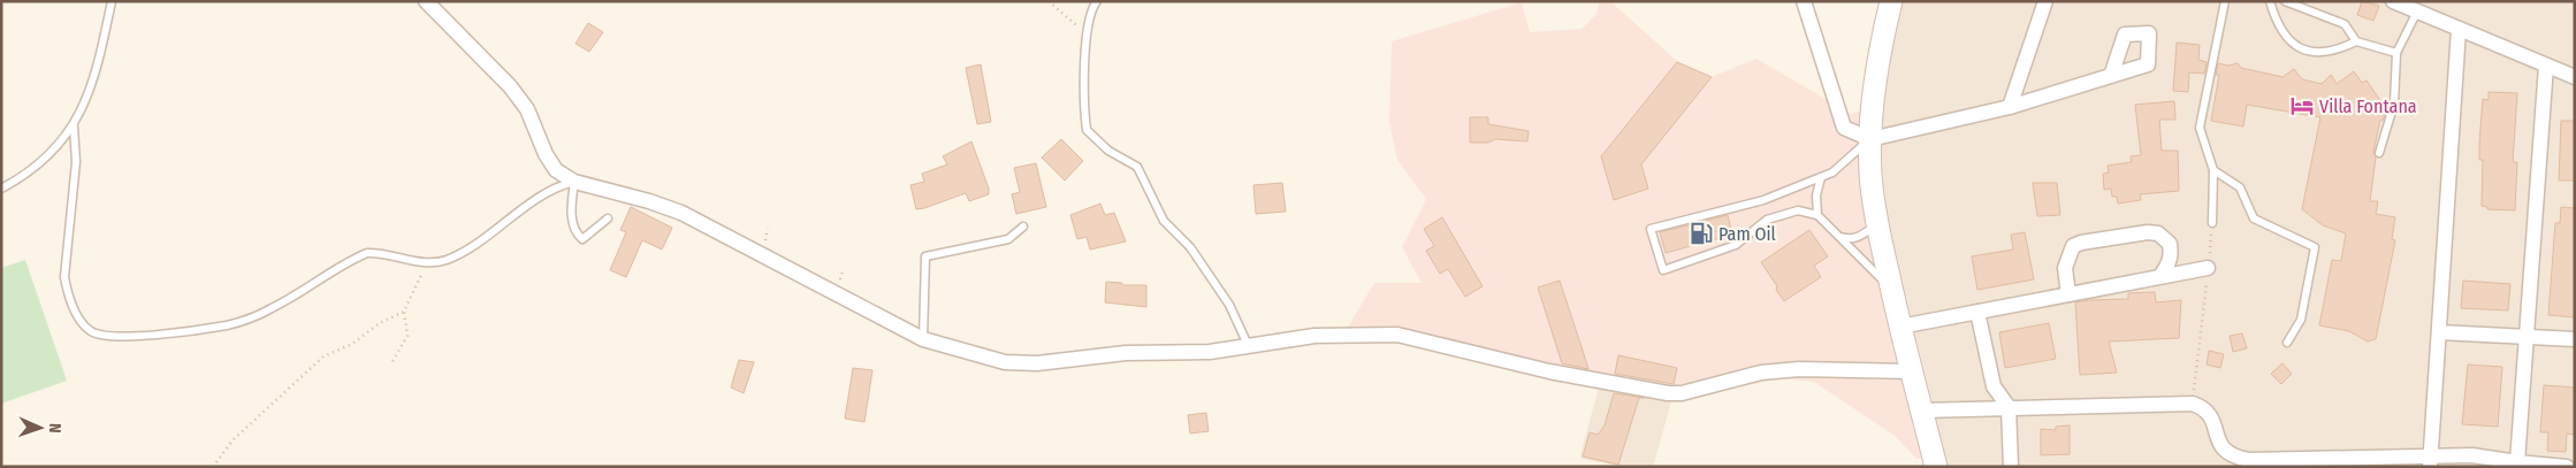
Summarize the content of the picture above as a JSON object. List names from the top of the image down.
{
  "places": {
    "hotel": ["Villa Fontana"],
    "fuel station": ["Pam Oil"]
  },
  "north": "right"
}
